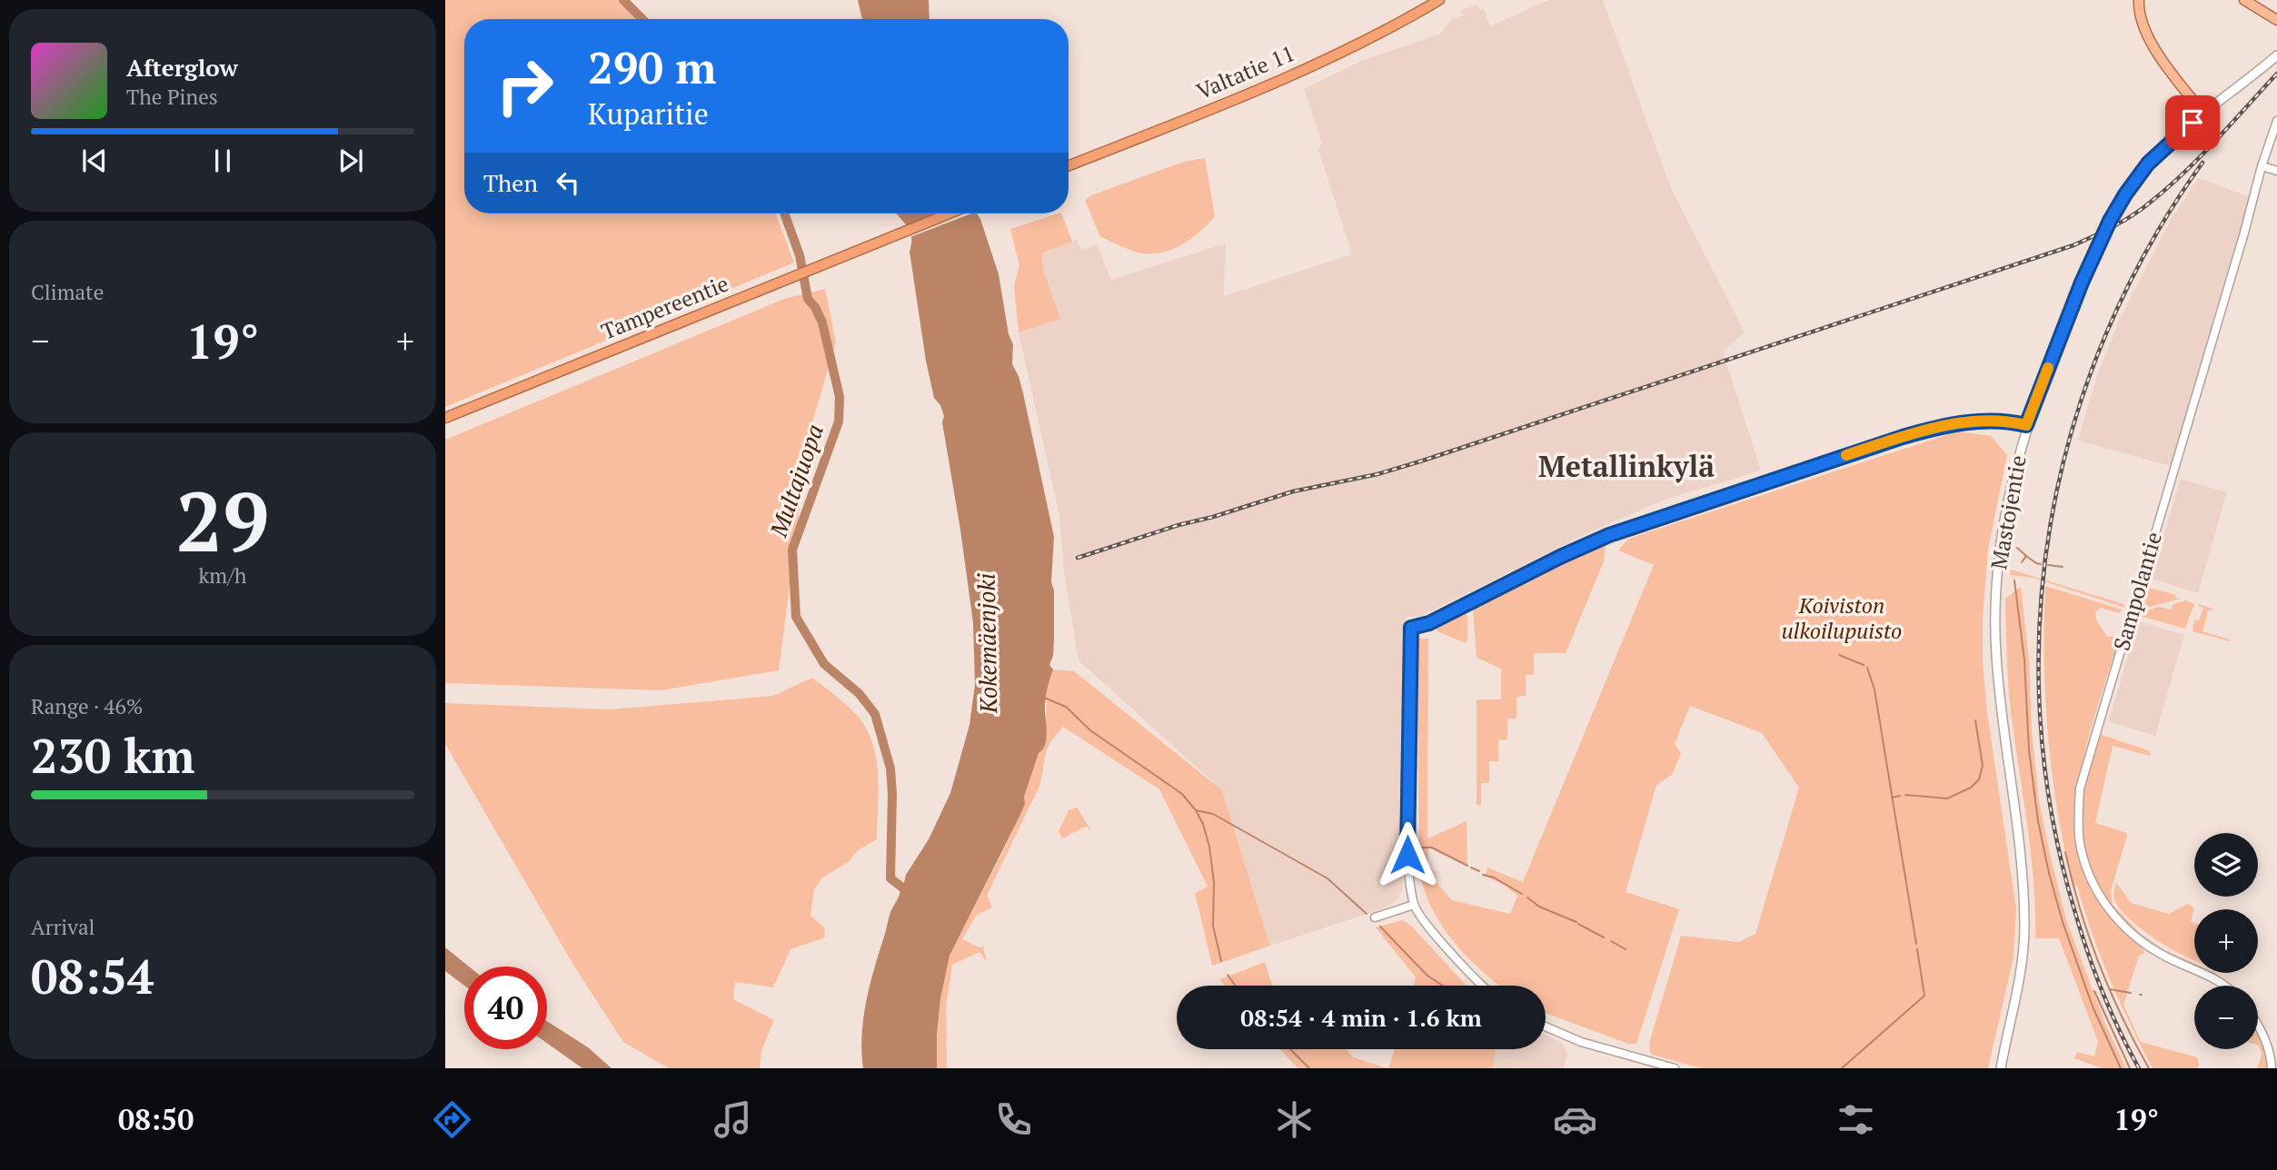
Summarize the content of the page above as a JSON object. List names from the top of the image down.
{
  "streets": {
    "highway": ["Valtatie 11", "Tampereentie"],
    "main road": ["Mastojentie"],
    "street": ["Sampolantie"]
  },
  "districts": ["Metallinkylä"],
  "water": ["Multajuopa", "Kokemäenjoki"],
  "parks": ["Koiviston ulkoilupuisto"],
  "page": {
    "turn": ["290 m", "Kuparitie"],
    "song": ["Afterglow", "The Pines"],
    "then": "Then",
    "tile": [
      "Climate",
      ["29", "km/h"],
      ["Range · 46%", "230 km"],
      ["Arrival", "08:54"]
    ],
    "heat": ["−", "19°", "+"],
    "map_buttons": ["+", "−"],
    "limit": "40",
    "trip": "08:54 · 4 min · 1.6 km",
    "tabs": ["08:50", "19°"]
  }
}
